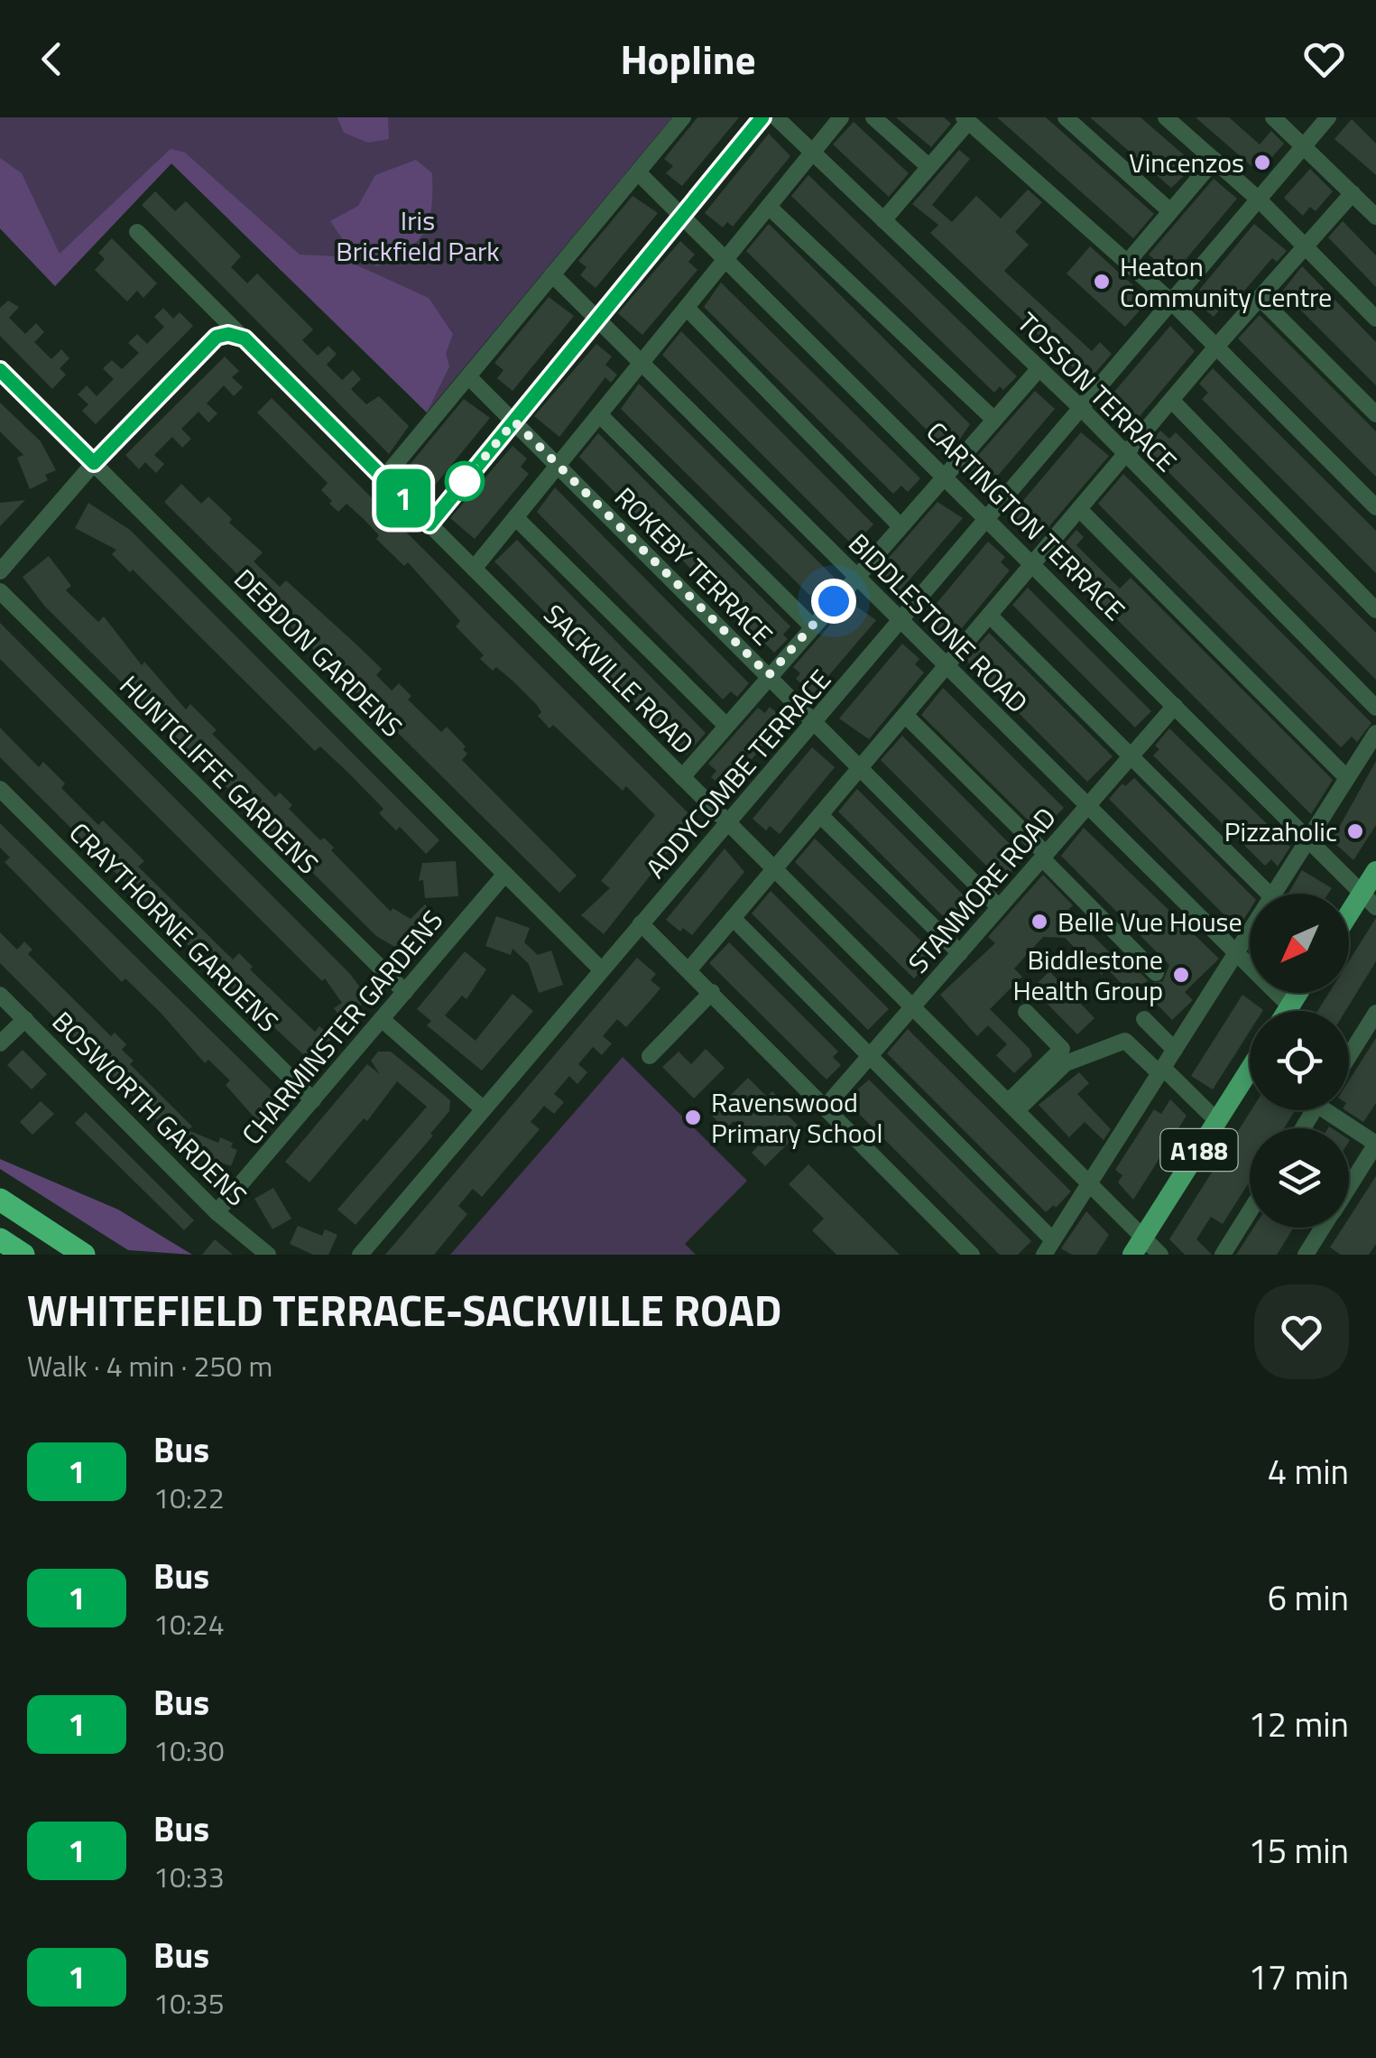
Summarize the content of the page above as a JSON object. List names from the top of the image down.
{
  "streets": {
    "main road": ["A188"],
    "street": [
      "TOSSON TERRACE",
      "CARTINGTON TERRACE",
      "ROKEBY TERRACE",
      "BIDDLESTONE ROAD",
      "DEBDON GARDENS",
      "SACKVILLE ROAD",
      "ADDYCOMBE TERRACE",
      "HUNTCLIFFE GARDENS",
      "STANMORE ROAD",
      "CRAYTHORNE GARDENS",
      "CHARMINSTER GARDENS",
      "BOSWORTH GARDENS"
    ]
  },
  "crossings": [
    ["TOSSON TERRACE", "ADDYCOMBE TERRACE"],
    ["CARTINGTON TERRACE", "ADDYCOMBE TERRACE"],
    ["CARTINGTON TERRACE", "STANMORE ROAD"],
    ["ROKEBY TERRACE", "ADDYCOMBE TERRACE"],
    ["ROKEBY TERRACE", "STANMORE ROAD"],
    ["BIDDLESTONE ROAD", "ADDYCOMBE TERRACE"],
    ["BIDDLESTONE ROAD", "STANMORE ROAD"],
    ["DEBDON GARDENS", "ADDYCOMBE TERRACE"],
    ["DEBDON GARDENS", "CHARMINSTER GARDENS"],
    ["SACKVILLE ROAD", "ADDYCOMBE TERRACE"],
    ["SACKVILLE ROAD", "STANMORE ROAD"],
    ["SACKVILLE ROAD", "A188"],
    ["HUNTCLIFFE GARDENS", "CHARMINSTER GARDENS"],
    ["CRAYTHORNE GARDENS", "CHARMINSTER GARDENS"],
    ["CHARMINSTER GARDENS", "BOSWORTH GARDENS"]
  ],
  "parks": ["Iris Brickfield Park"],
  "places": [
    "Vincenzos",
    "Heaton Community Centre",
    "Pizzaholic",
    "Belle Vue House",
    "Biddlestone Health Group",
    "Ravenswood Primary School"
  ],
  "lines": ["bus line 1"],
  "north": "bottom left",
  "page": {
    "header": "Hopline",
    "on_map": "1",
    "heading": ["WHITEFIELD TERRACE-SACKVILLE ROAD", "Walk · 4 min · 250 m"],
    "list": [
      {
        "mark": "1",
        "name": "Bus",
        "note": "10:22",
        "value": "4 min"
      },
      {
        "mark": "1",
        "name": "Bus",
        "note": "10:24",
        "value": "6 min"
      },
      {
        "mark": "1",
        "name": "Bus",
        "note": "10:30",
        "value": "12 min"
      },
      {
        "mark": "1",
        "name": "Bus",
        "note": "10:33",
        "value": "15 min"
      },
      {
        "mark": "1",
        "name": "Bus",
        "note": "10:35",
        "value": "17 min"
      }
    ]
  }
}
